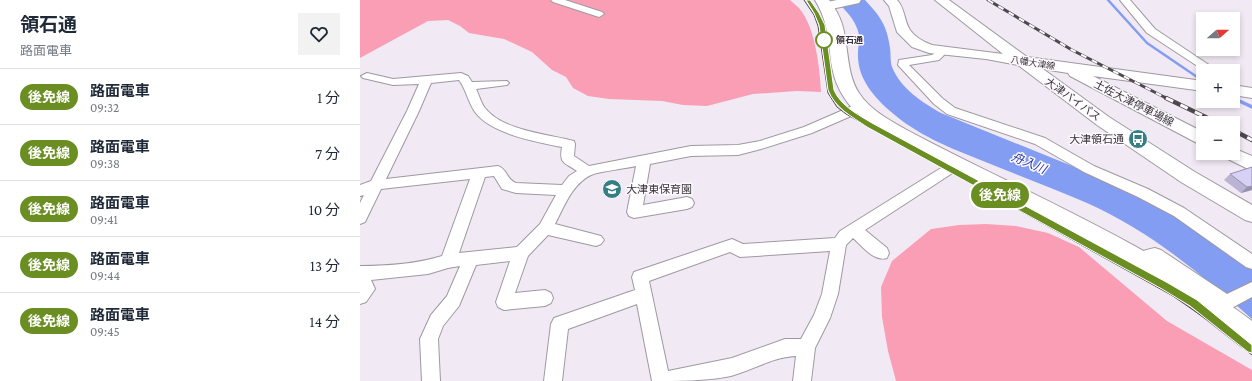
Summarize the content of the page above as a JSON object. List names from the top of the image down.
{
  "streets": {
    "main road": ["八幡大津線", "大津バイパス", "土佐大津停車場線"]
  },
  "crossings": [
    ["八幡大津線", "大津バイパス"],
    ["八幡大津線", "土佐大津停車場線"]
  ],
  "water": ["舟入川"],
  "places": {
    "other": ["領石通"],
    "bus stop": ["大津領石通"],
    "school or university": ["大津東保育園"]
  },
  "lines": ["tram line 後免線"],
  "north": "right",
  "page": {
    "heading": ["領石通", "路面電車"],
    "on_map": "後免線",
    "map_buttons": ["+", "−"],
    "list": [
      {
        "mark": "後免線",
        "name": "路面電車",
        "note": "09:32",
        "value": "1 分"
      },
      {
        "mark": "後免線",
        "name": "路面電車",
        "note": "09:38",
        "value": "7 分"
      },
      {
        "mark": "後免線",
        "name": "路面電車",
        "note": "09:41",
        "value": "10 分"
      },
      {
        "mark": "後免線",
        "name": "路面電車",
        "note": "09:44",
        "value": "13 分"
      },
      {
        "mark": "後免線",
        "name": "路面電車",
        "note": "09:45",
        "value": "14 分"
      }
    ]
  }
}
